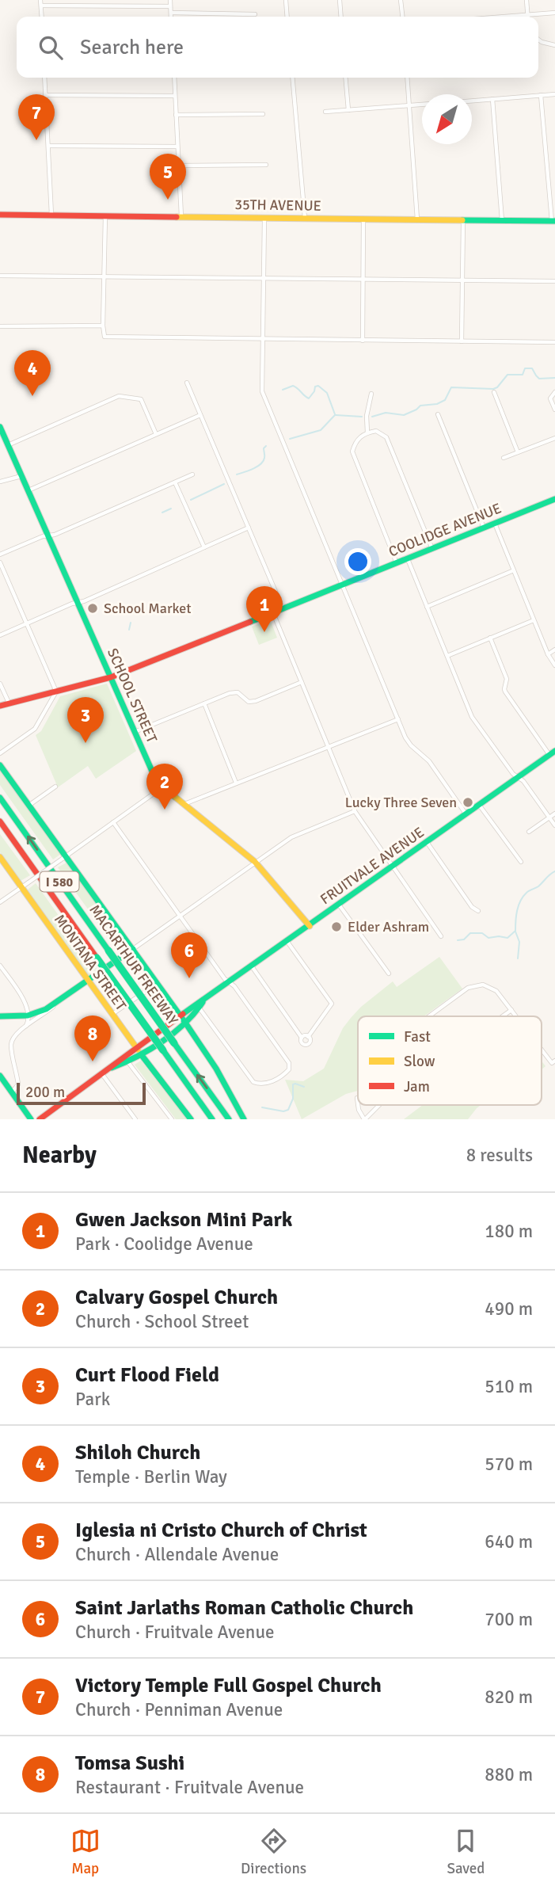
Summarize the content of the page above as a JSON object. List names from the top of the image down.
{
  "streets": {
    "main road": [
      "35TH AVENUE",
      "COOLIDGE AVENUE",
      "SCHOOL STREET",
      "FRUITVALE AVENUE",
      "I 580",
      "MONTANA STREET",
      "MACARTHUR FREEWAY"
    ]
  },
  "crossings": [
    ["COOLIDGE AVENUE", "SCHOOL STREET"],
    ["SCHOOL STREET", "FRUITVALE AVENUE"],
    ["FRUITVALE AVENUE", "MONTANA STREET"]
  ],
  "places": ["School Market", "Lucky Three Seven", "Elder Ashram"],
  "legend": ["Fast", "Slow", "Jam"],
  "scale_bar": "200 m",
  "north": "bottom left",
  "page": {
    "search": "Search here",
    "pins": [
      "7",
      "5",
      "4",
      "1",
      "3",
      "2",
      "6",
      "8"
    ],
    "scale": "200 m",
    "heading": ["Nearby", "8 results"],
    "list": [
      {
        "mark": "1",
        "name": "Gwen Jackson Mini Park",
        "note": "Park · Coolidge Avenue",
        "value": "180 m"
      },
      {
        "mark": "2",
        "name": "Calvary Gospel Church",
        "note": "Church · School Street",
        "value": "490 m"
      },
      {
        "mark": "3",
        "name": "Curt Flood Field",
        "note": "Park",
        "value": "510 m"
      },
      {
        "mark": "4",
        "name": "Shiloh Church",
        "note": "Temple · Berlin Way",
        "value": "570 m"
      },
      {
        "mark": "5",
        "name": "Iglesia ni Cristo Church of Christ",
        "note": "Church · Allendale Avenue",
        "value": "640 m"
      },
      {
        "mark": "6",
        "name": "Saint Jarlaths Roman Catholic Church",
        "note": "Church · Fruitvale Avenue",
        "value": "700 m"
      },
      {
        "mark": "7",
        "name": "Victory Temple Full Gospel Church",
        "note": "Church · Penniman Avenue",
        "value": "820 m"
      },
      {
        "mark": "8",
        "name": "Tomsa Sushi",
        "note": "Restaurant · Fruitvale Avenue",
        "value": "880 m"
      }
    ],
    "nav": ["Map", "Directions", "Saved"]
  }
}
